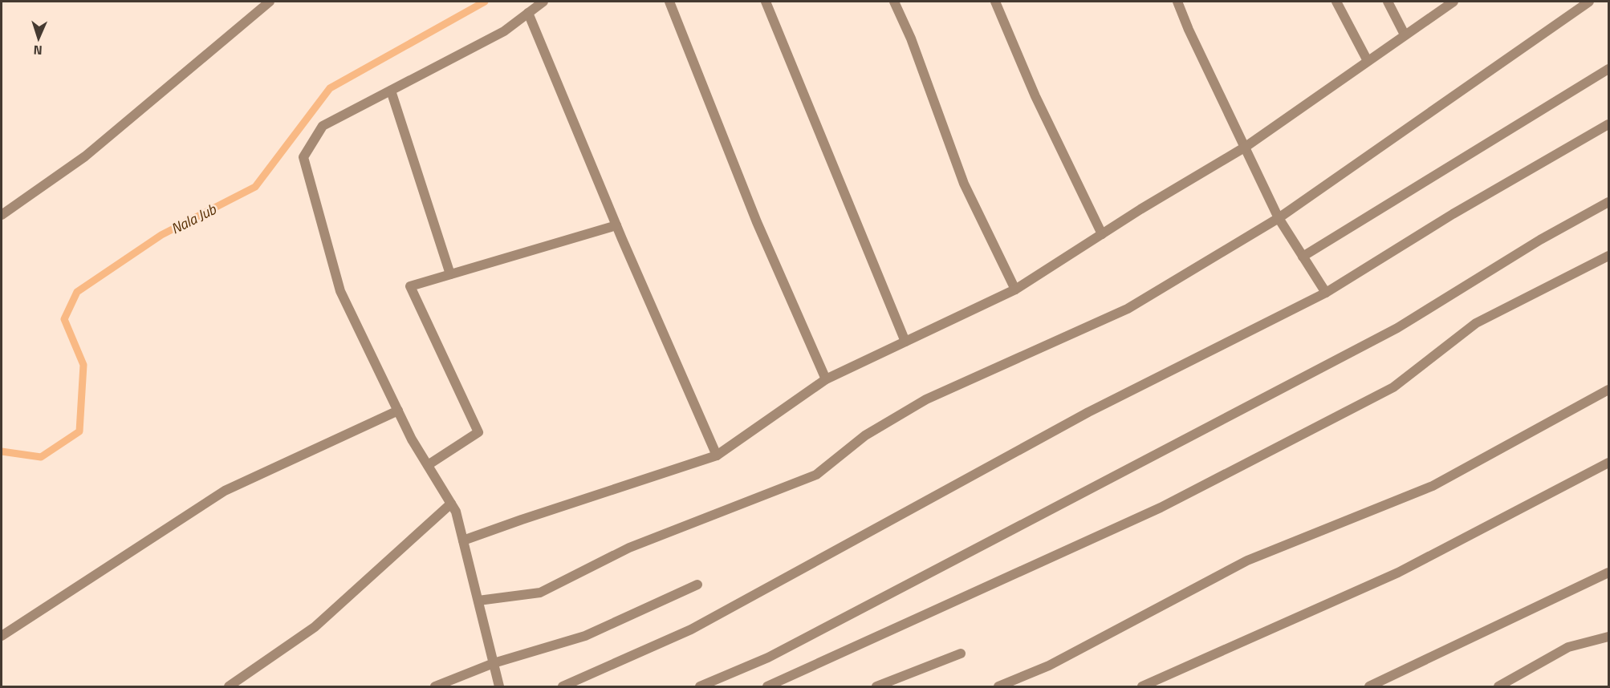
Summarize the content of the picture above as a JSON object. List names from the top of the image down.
{
  "water": ["Nala Jub"],
  "north": "bottom"
}
